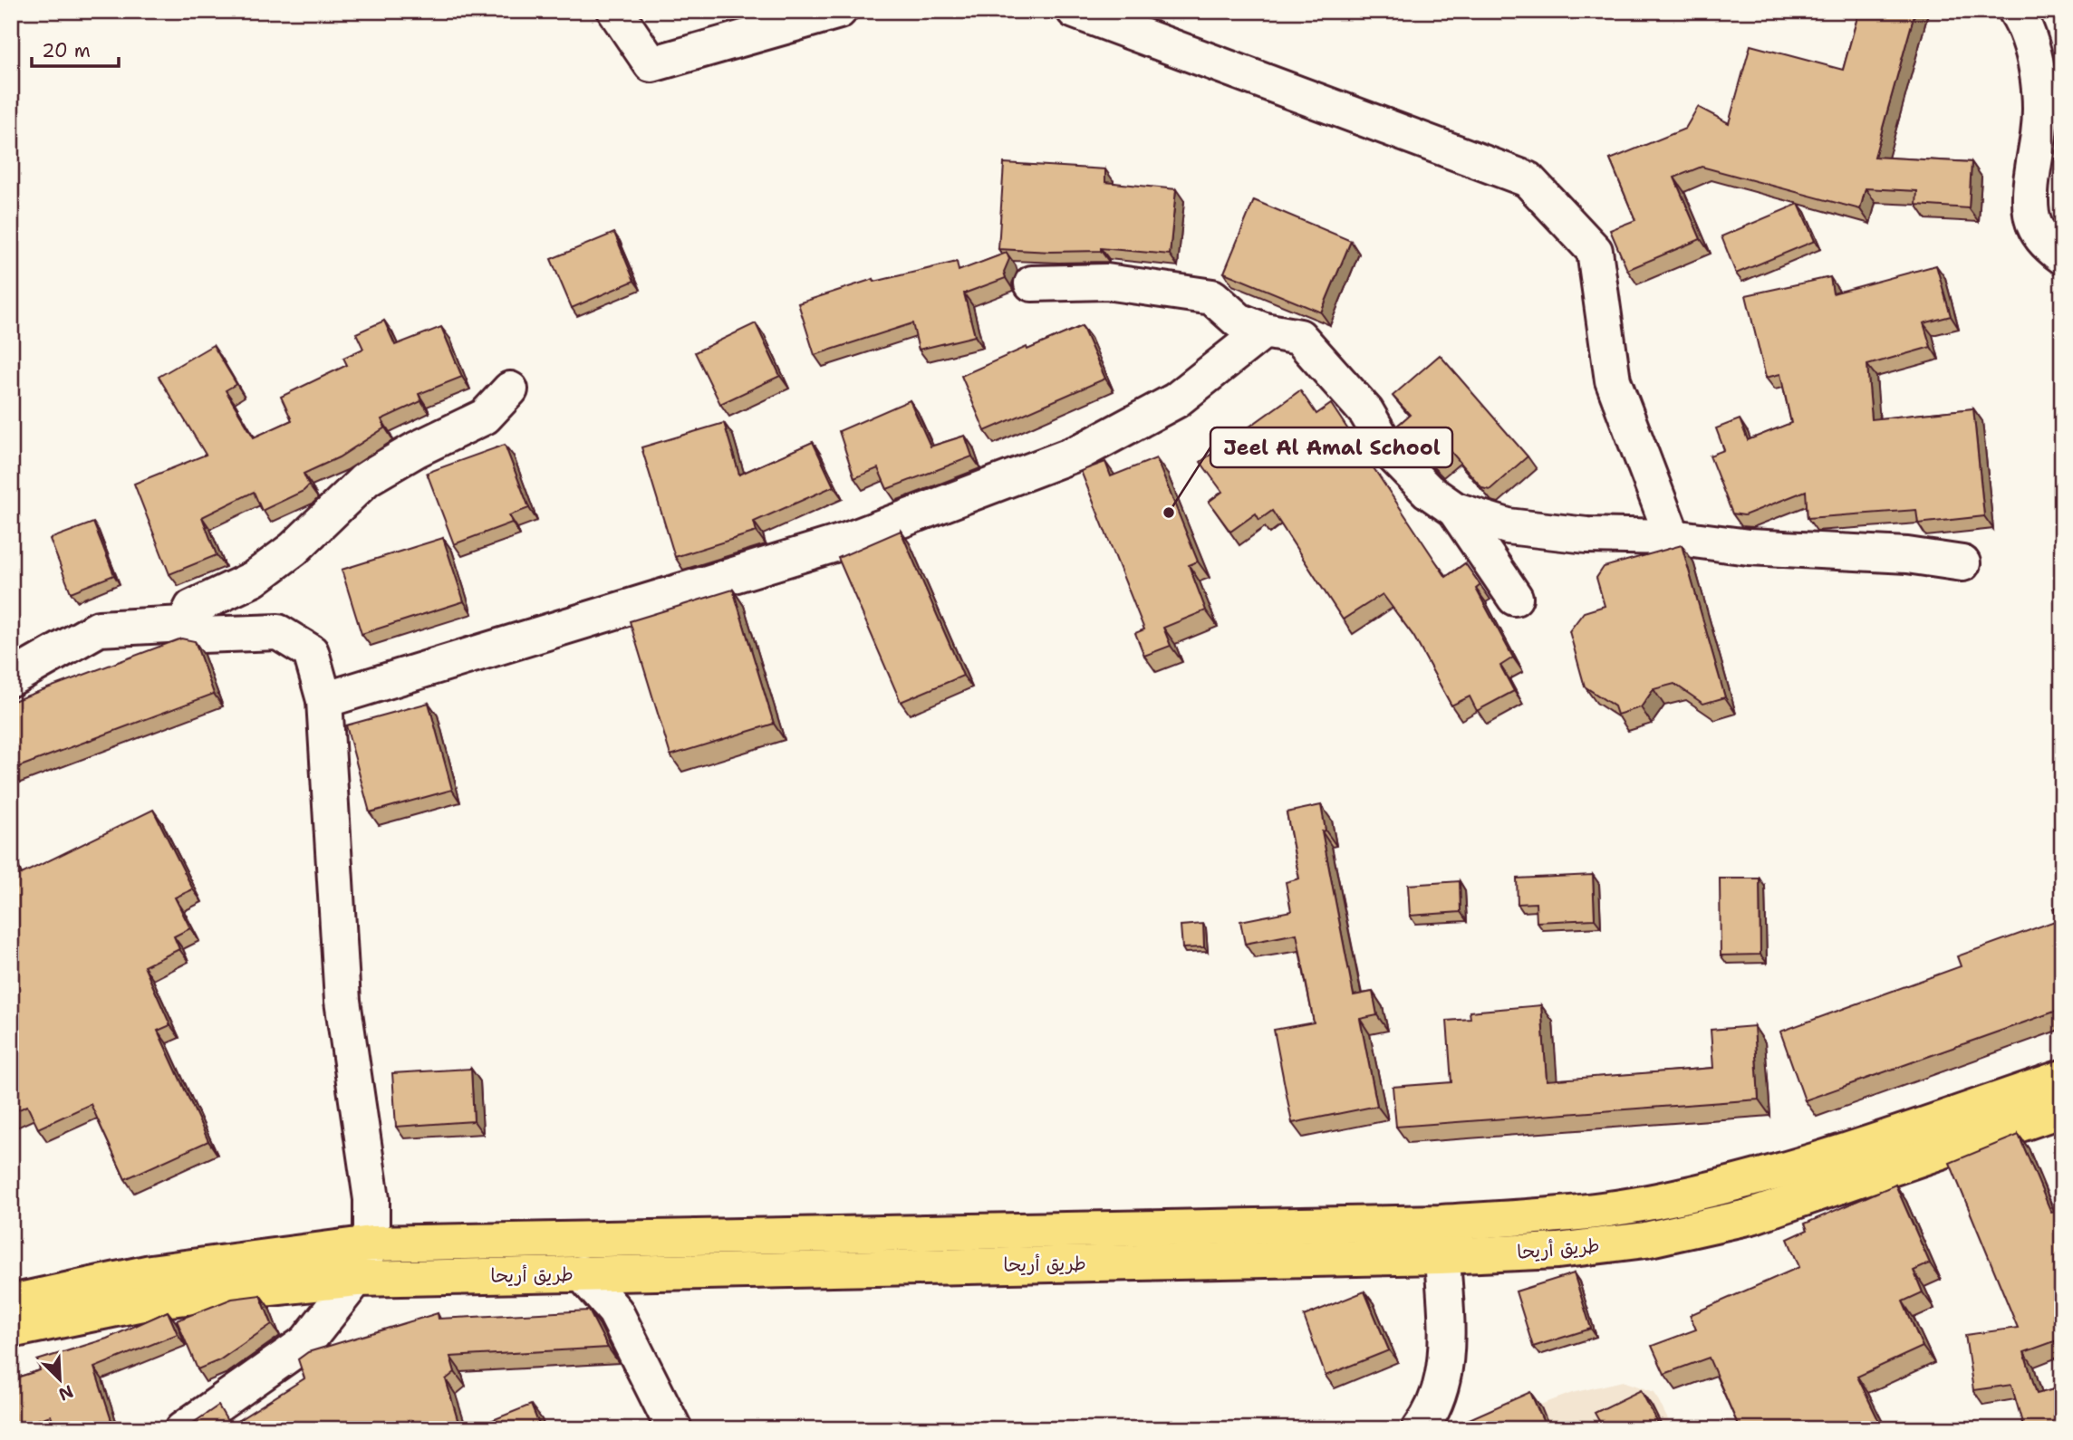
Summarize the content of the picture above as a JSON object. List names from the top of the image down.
{
  "streets": {
    "main road": ["طريق أريحا"]
  },
  "places": ["Jeel Al Amal School"],
  "scale_bar": "20 m",
  "north": "bottom right"
}
